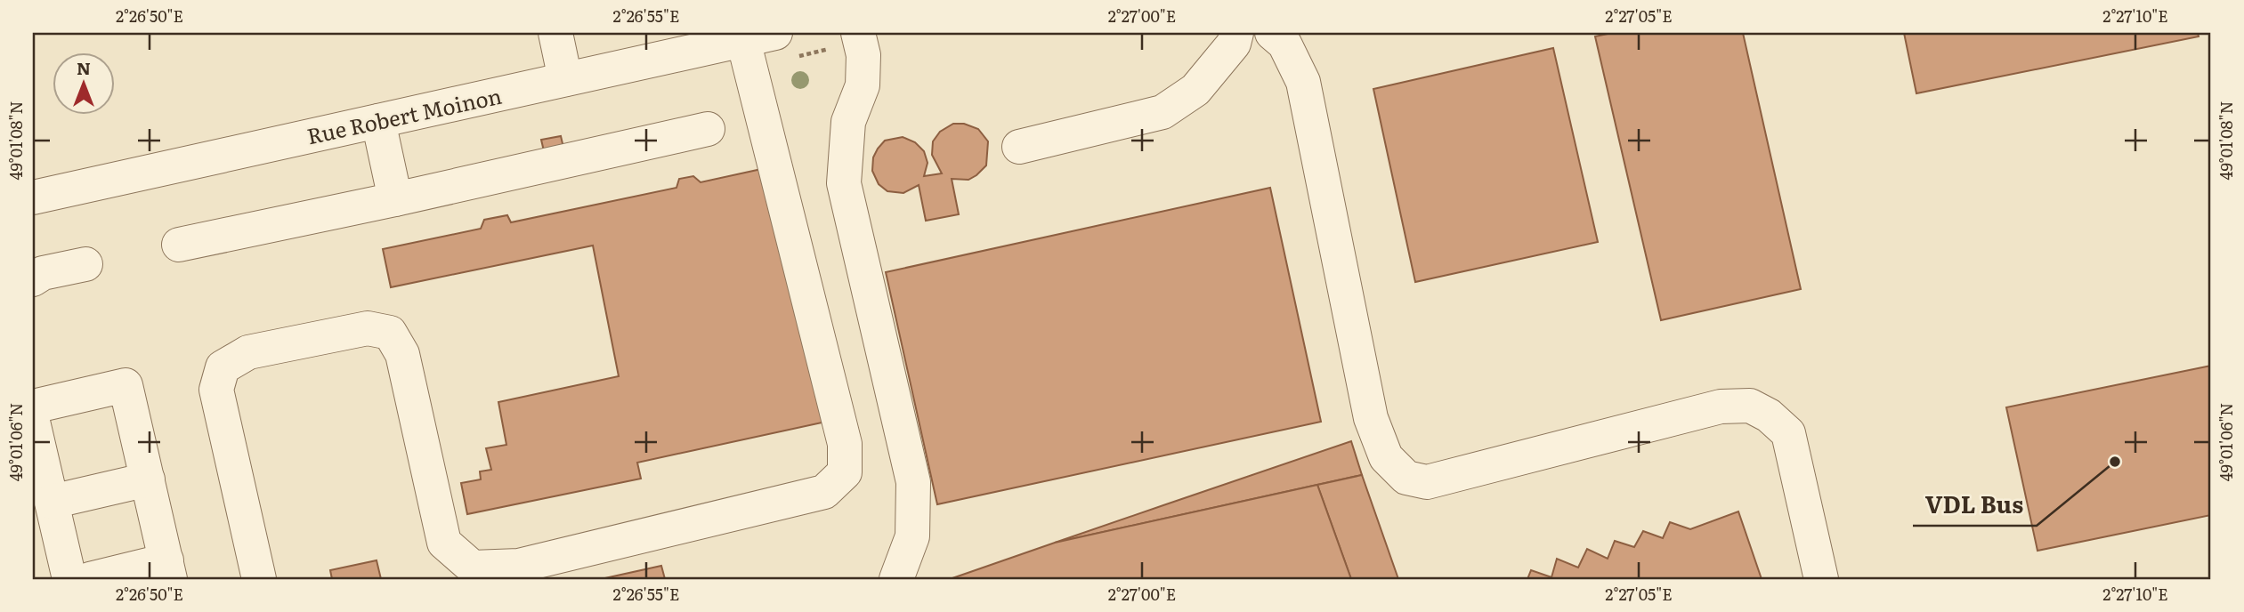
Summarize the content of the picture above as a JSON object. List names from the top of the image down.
{
  "streets": {
    "street": ["Rue Robert Moinon"]
  },
  "places": ["VDL Bus"],
  "north": "top",
  "coordinates": [
    "2°26'50\"E",
    "2°26'55\"E",
    "2°27'00\"E",
    "2°27'05\"E",
    "2°27'10\"E",
    "49°01'08\"N",
    "49°01'06\"N"
  ]
}
